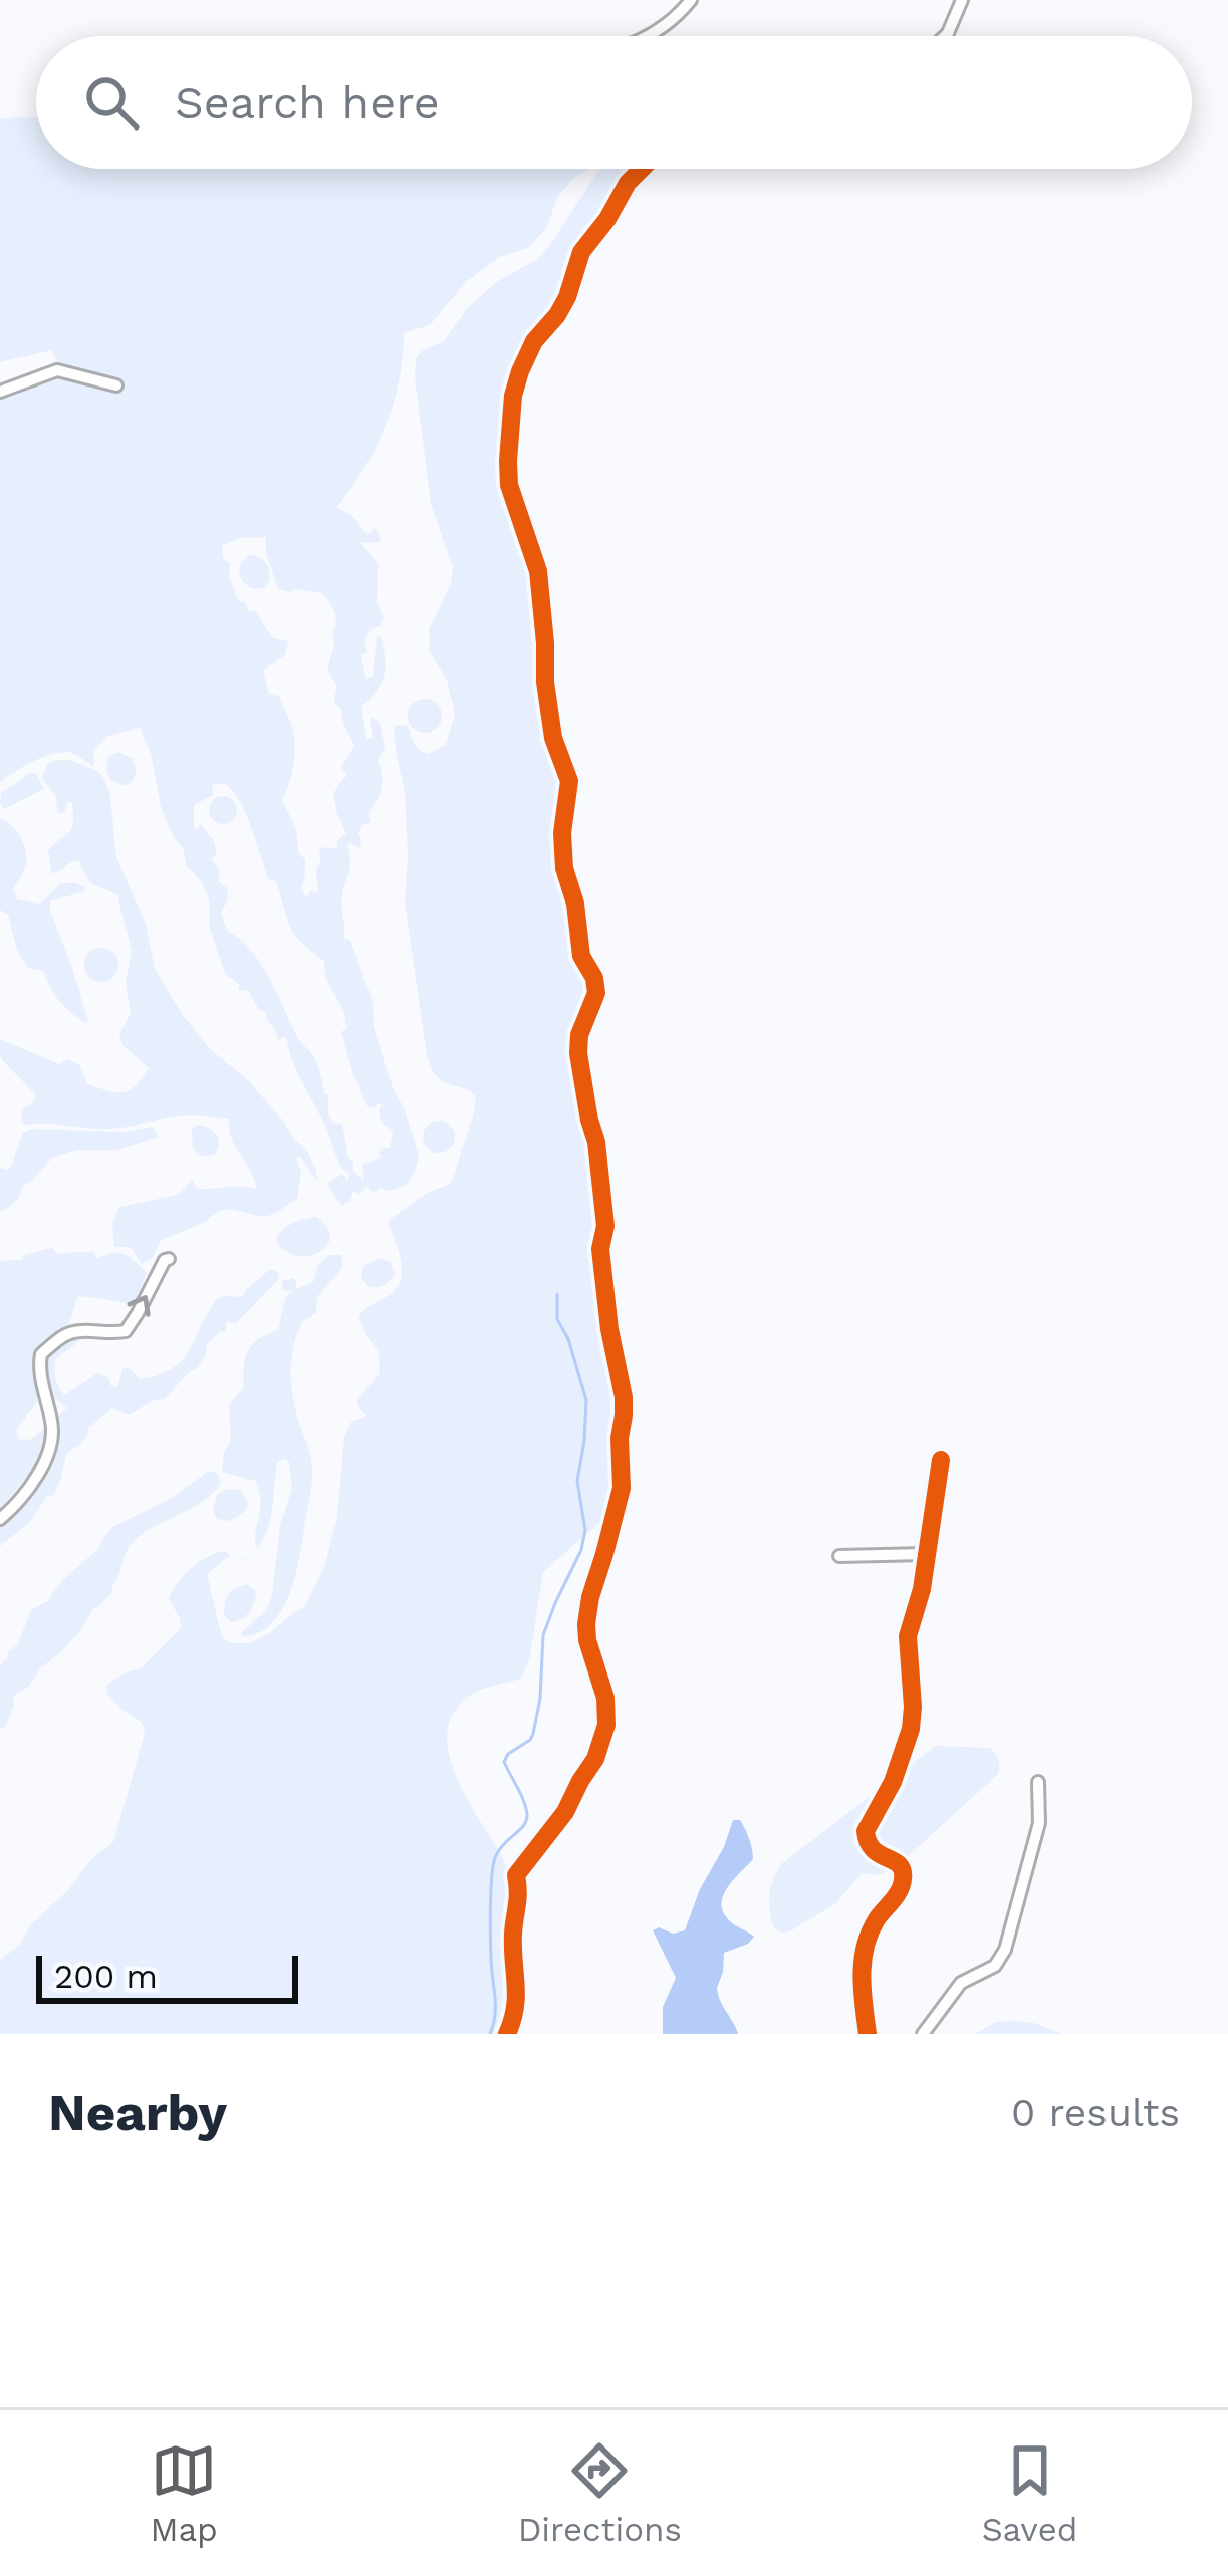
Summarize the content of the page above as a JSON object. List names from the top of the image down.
{
  "scale_bar": "200 m",
  "page": {
    "search": "Search here",
    "scale": "200 m",
    "heading": ["Nearby", "0 results"],
    "nav": ["Map", "Directions", "Saved"]
  }
}
